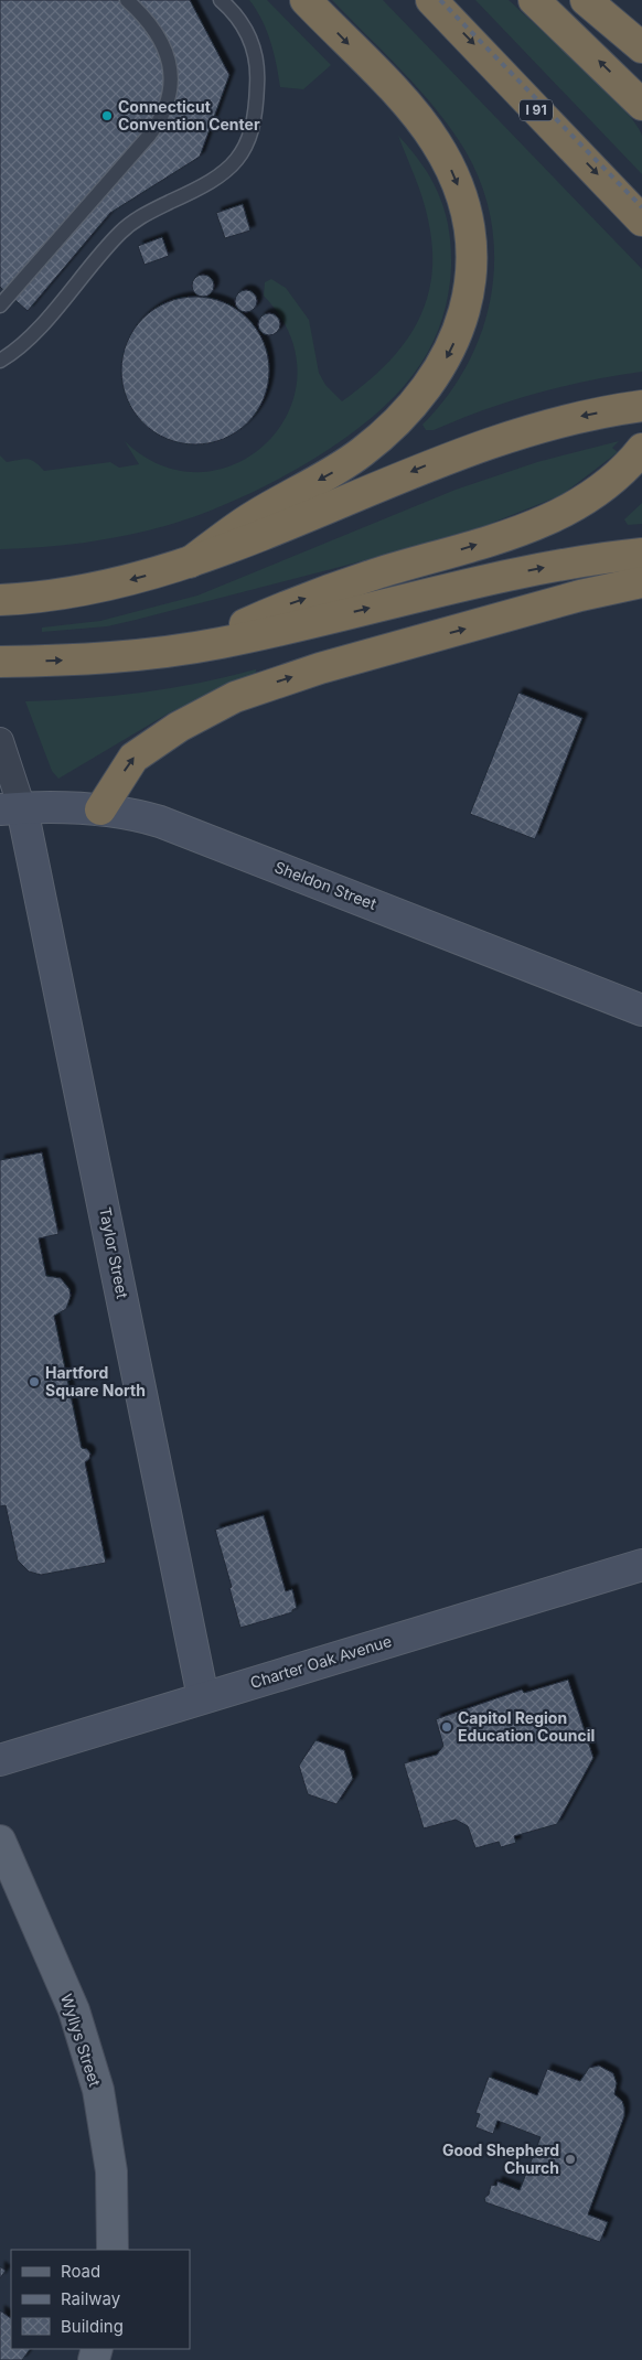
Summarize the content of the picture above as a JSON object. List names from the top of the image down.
{
  "streets": {
    "highway": ["I 91"],
    "main road": ["Wyllys Street"],
    "street": ["Sheldon Street", "Taylor Street", "Charter Oak Avenue"]
  },
  "crossings": [
    ["Sheldon Street", "Taylor Street"],
    ["Taylor Street", "Charter Oak Avenue"]
  ],
  "places": [
    "Connecticut Convention Center",
    "Hartford Square North",
    "Capitol Region Education Council",
    "Good Shepherd Church"
  ],
  "legend": ["Road", "Railway", "Building"]
}
